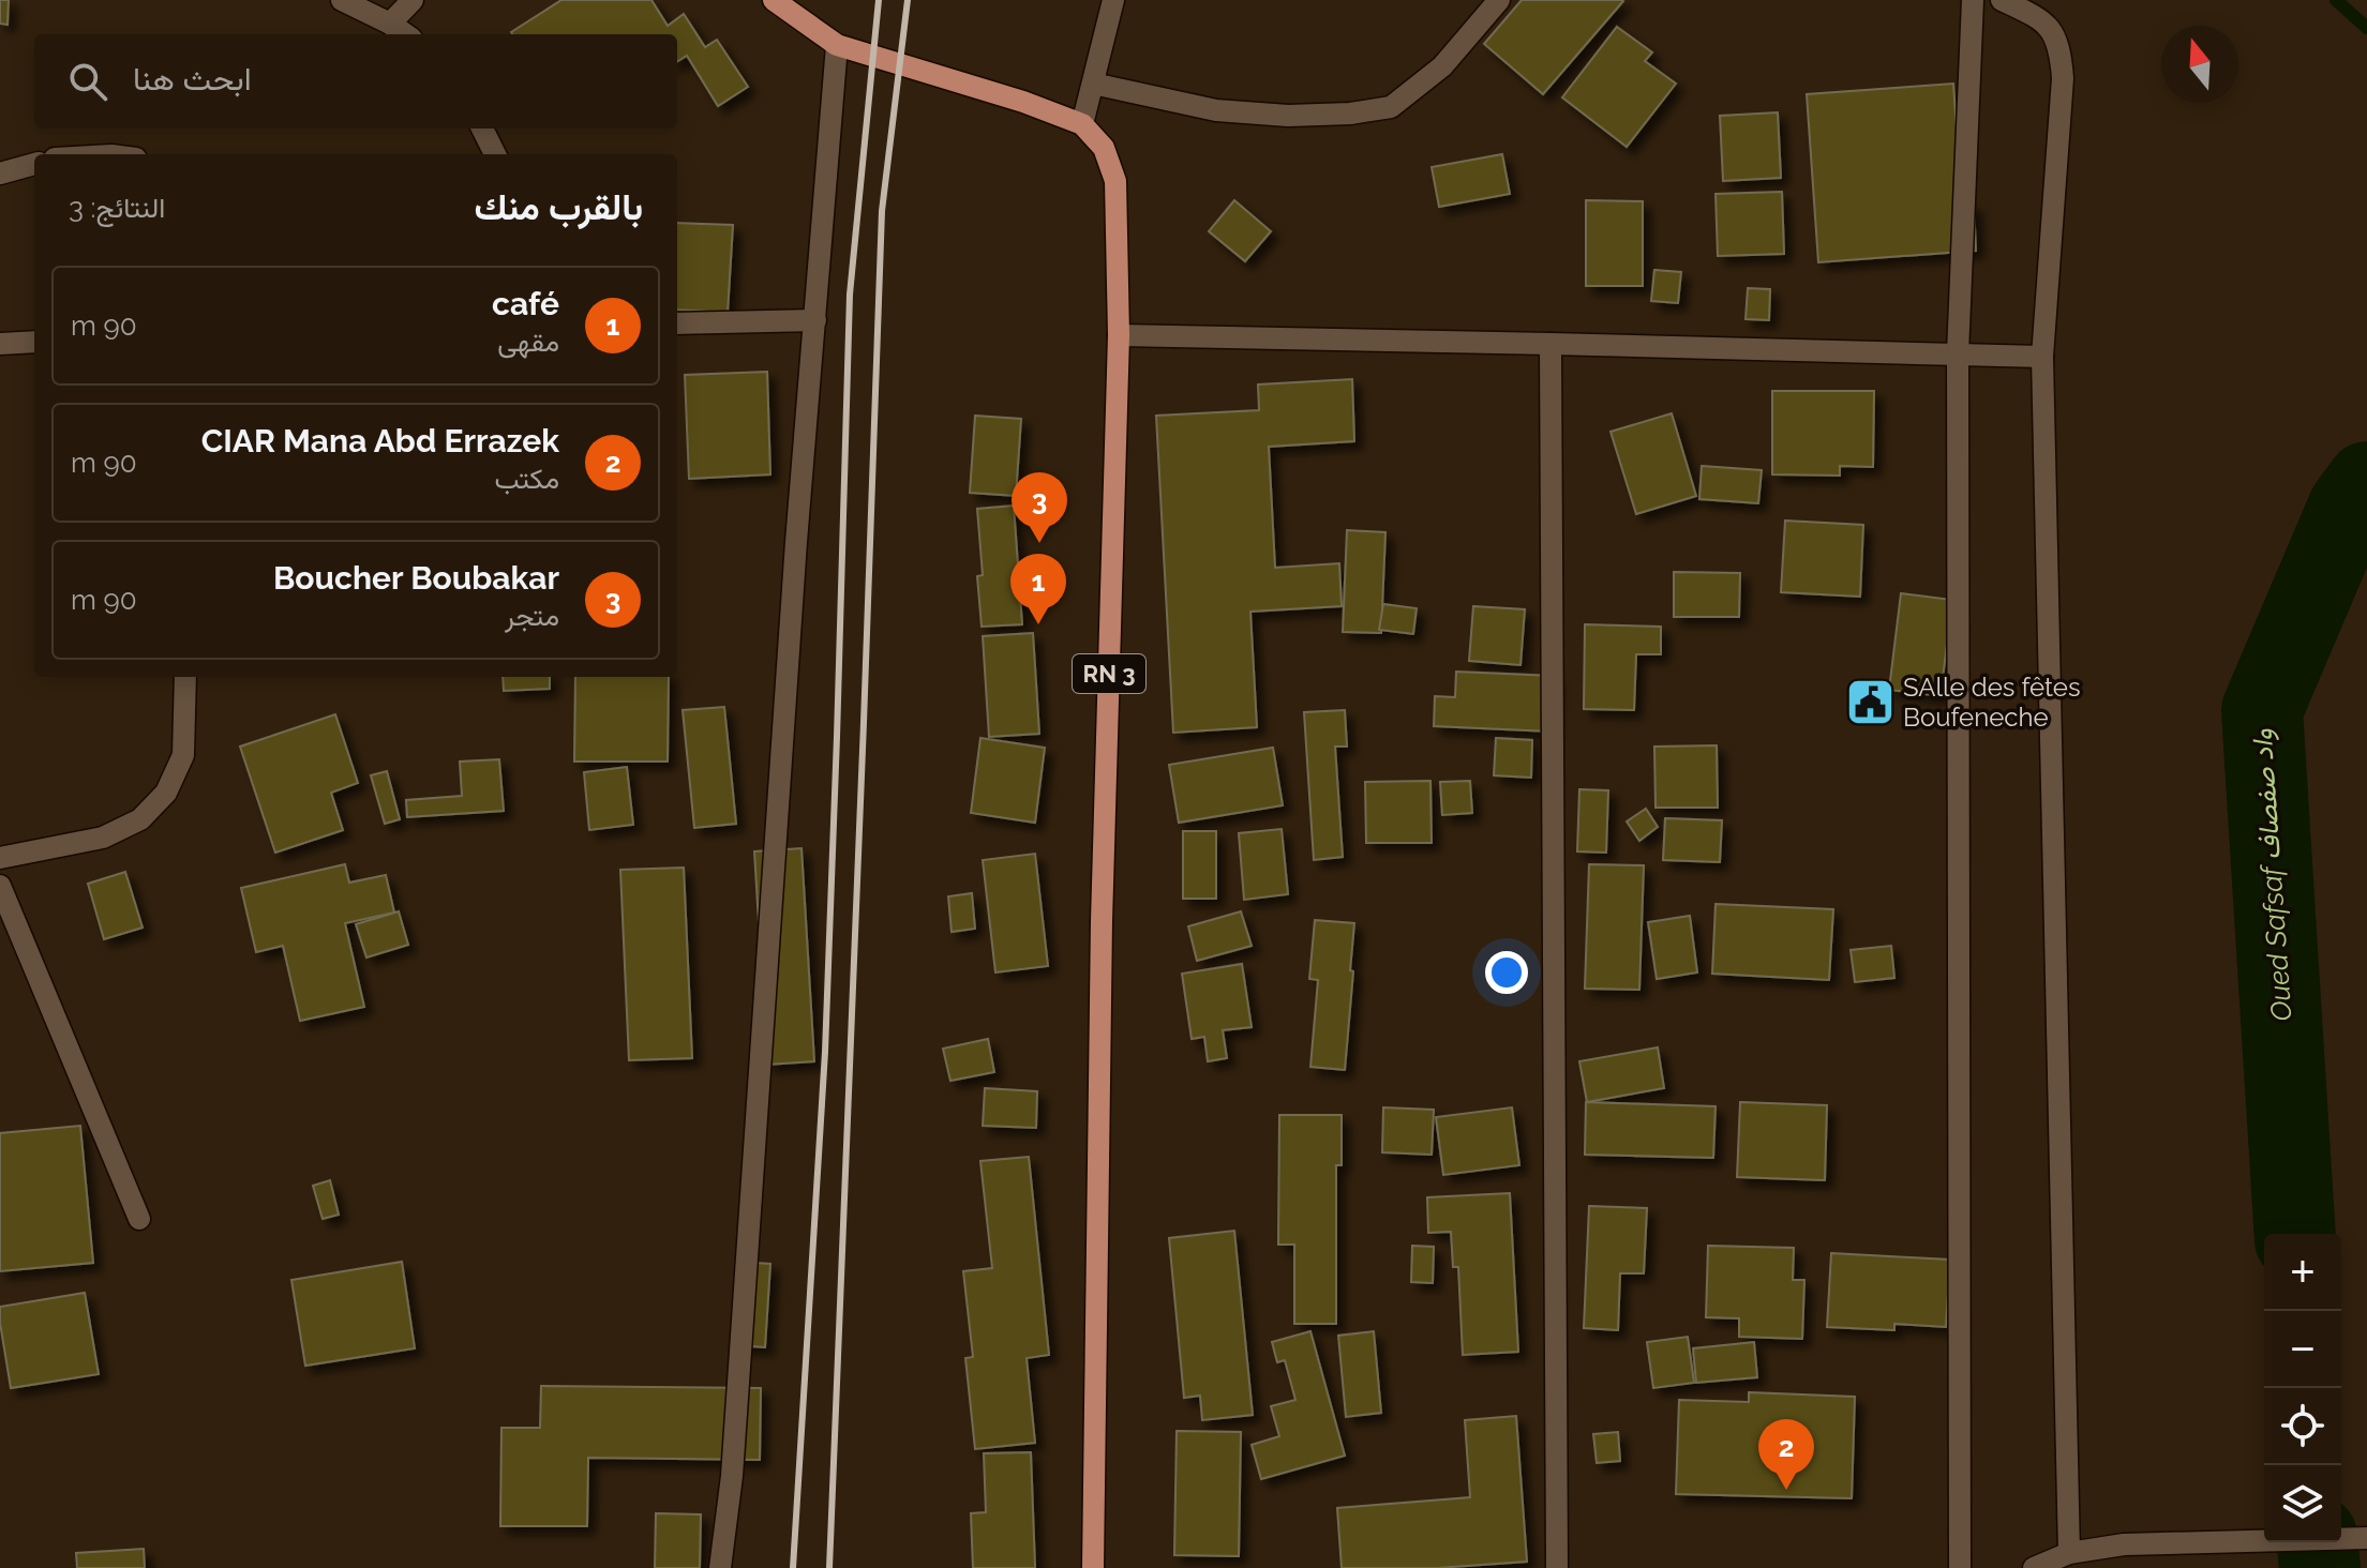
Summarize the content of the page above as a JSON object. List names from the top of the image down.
{
  "streets": {
    "main road": ["RN 3"]
  },
  "water": ["Oued Safsaf واد صفصاف"],
  "places": {
    "public building": ["SAlle des fêtes Boufeneche"]
  },
  "north": "top",
  "page": {
    "search": "ابحث هنا",
    "heading": ["بالقرب منك", "النتائج: 3"],
    "list": [
      {
        "mark": "1",
        "name": "café",
        "note": "مقهى",
        "value": "90 m"
      },
      {
        "mark": "2",
        "name": "CIAR Mana Abd Errazek",
        "note": "مكتب",
        "value": "90 m"
      },
      {
        "mark": "3",
        "name": "Boucher Boubakar",
        "note": "متجر",
        "value": "90 m"
      }
    ],
    "pins": ["3", "1", "2"],
    "map_buttons": ["+", "−"]
  }
}
